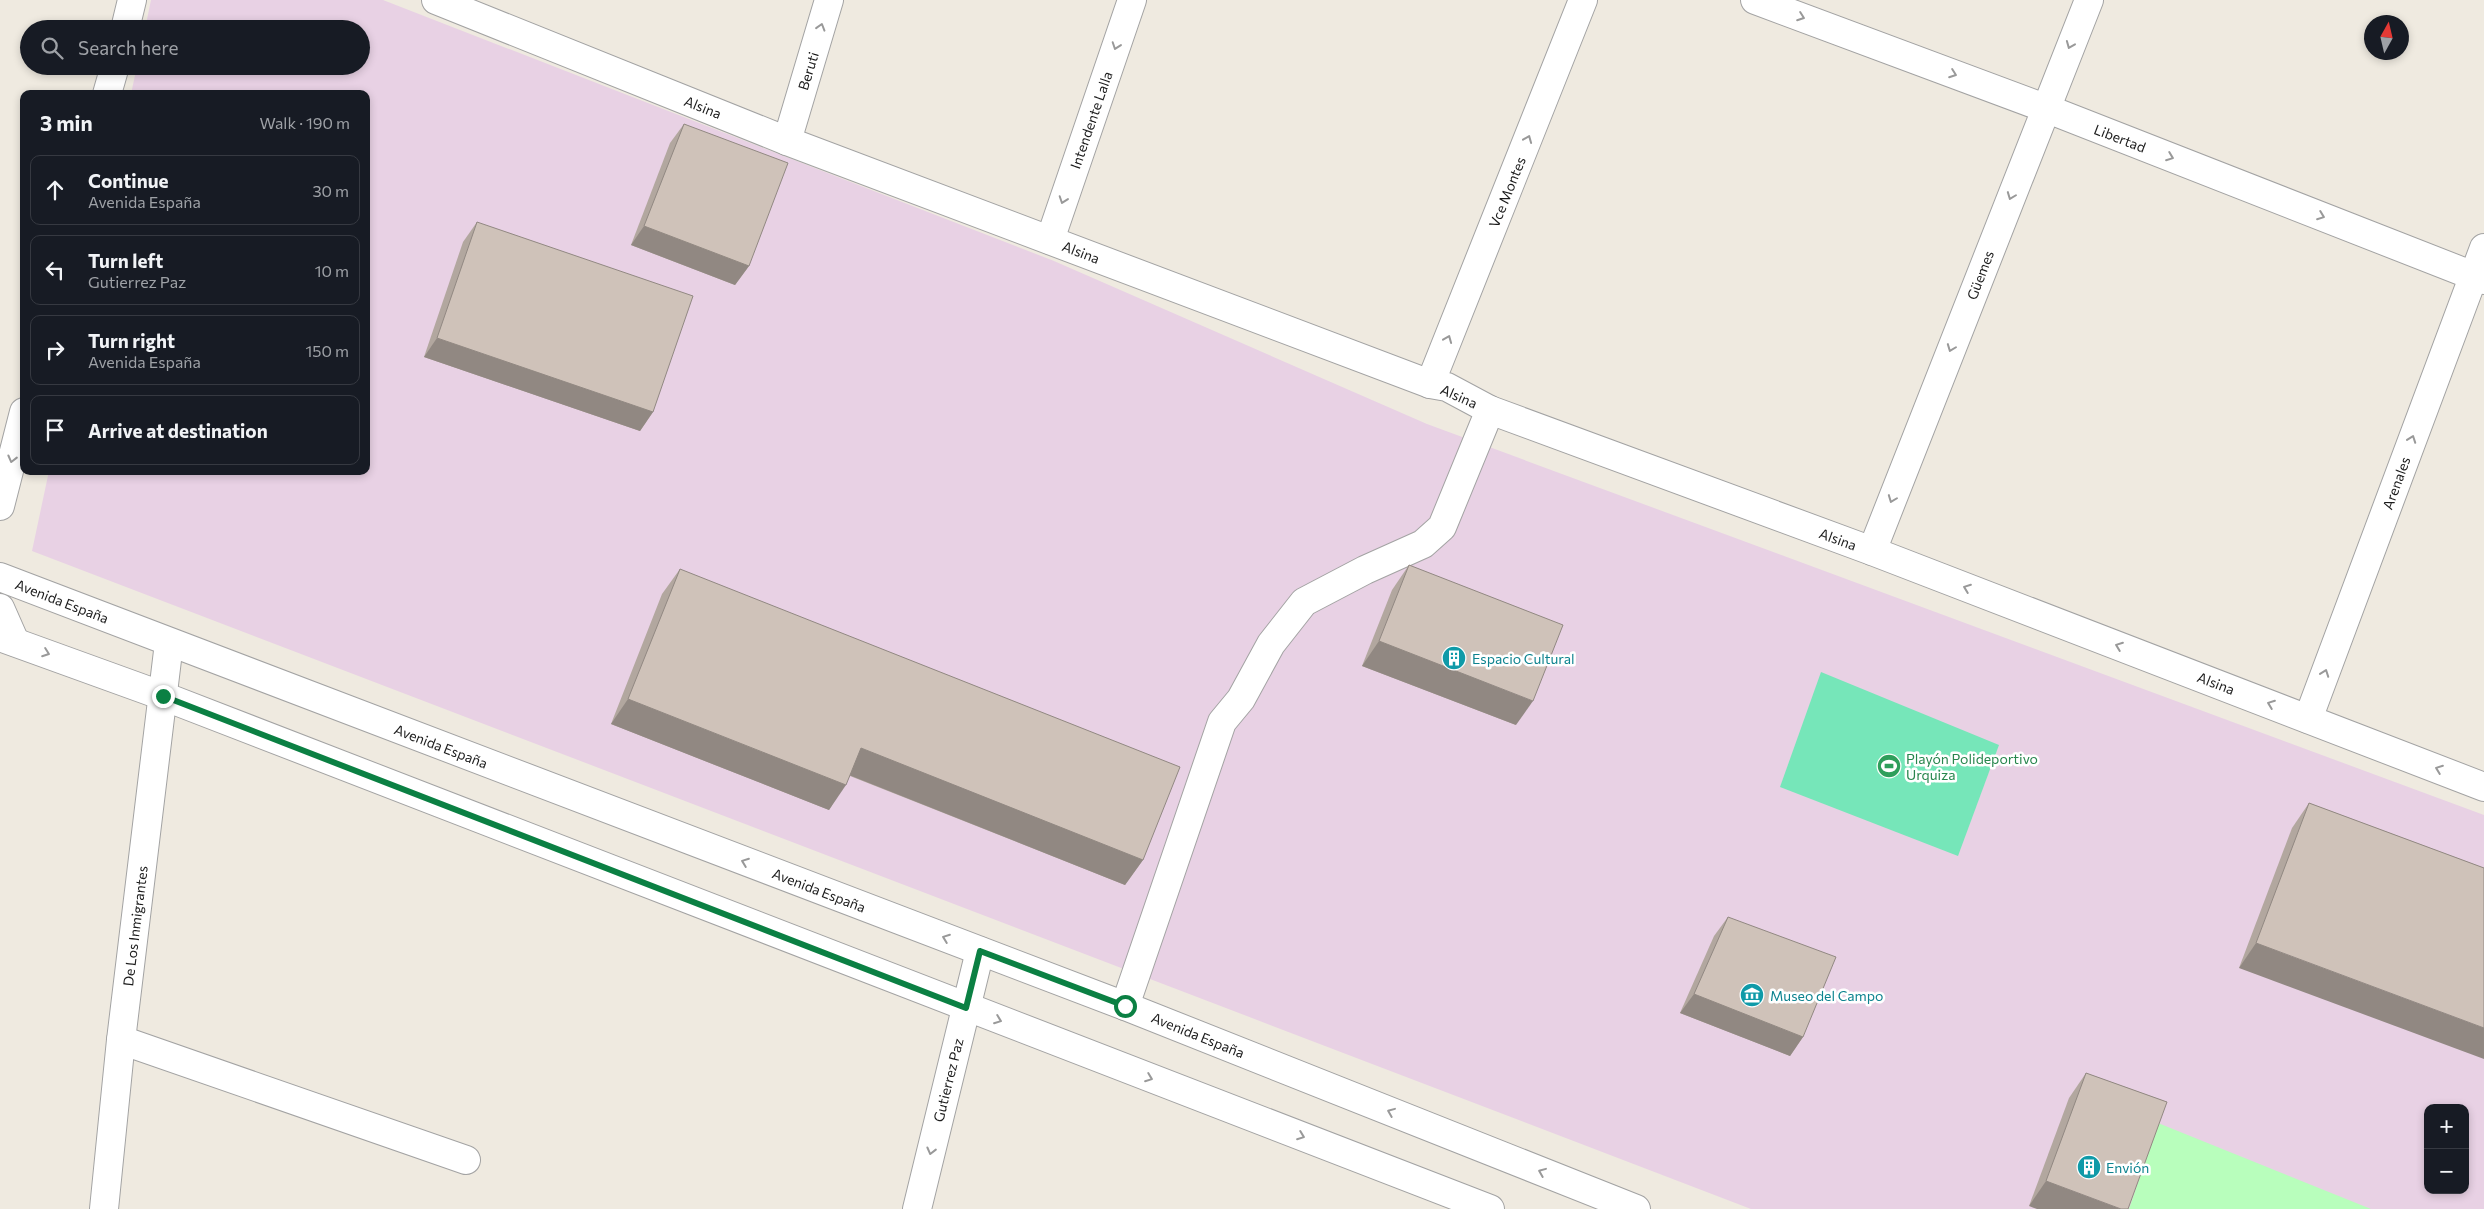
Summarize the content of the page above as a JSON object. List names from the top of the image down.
{
  "streets": {
    "street": [
      "Beruti",
      "Alsina",
      "Intendente Lalla",
      "Libertad",
      "Vce Montes",
      "Güemes",
      "Arenales",
      "Avenida España",
      "De Los Inmigrantes",
      "Gutierrez Paz"
    ]
  },
  "crossings": [
    ["Beruti", "Alsina"],
    ["Alsina", "Intendente Lalla"],
    ["Alsina", "Vce Montes"],
    ["Alsina", "Güemes"],
    ["Alsina", "Arenales"],
    ["Libertad", "Güemes"],
    ["Libertad", "Arenales"],
    ["Avenida España", "De Los Inmigrantes"],
    ["Avenida España", "Gutierrez Paz"]
  ],
  "one_way": [
    "Beruti",
    "Intendente Lalla",
    "Libertad",
    "Vce Montes",
    "Güemes",
    "Arenales",
    "Gutierrez Paz"
  ],
  "places": {
    "building": ["Espacio Cultural", "Envión"],
    "sports": ["Playón Polideportivo Urquiza"],
    "museum": ["Museo del Campo"]
  },
  "north": "top",
  "page": {
    "search": "Search here",
    "heading": ["3 min", "Walk · 190 m"],
    "list": [
      ["Continue", "Avenida España", "30 m"],
      ["Turn left", "Gutierrez Paz", "10 m"],
      ["Turn right", "Avenida España", "150 m"],
      "Arrive at destination"
    ],
    "map_buttons": ["+", "−"]
  }
}
